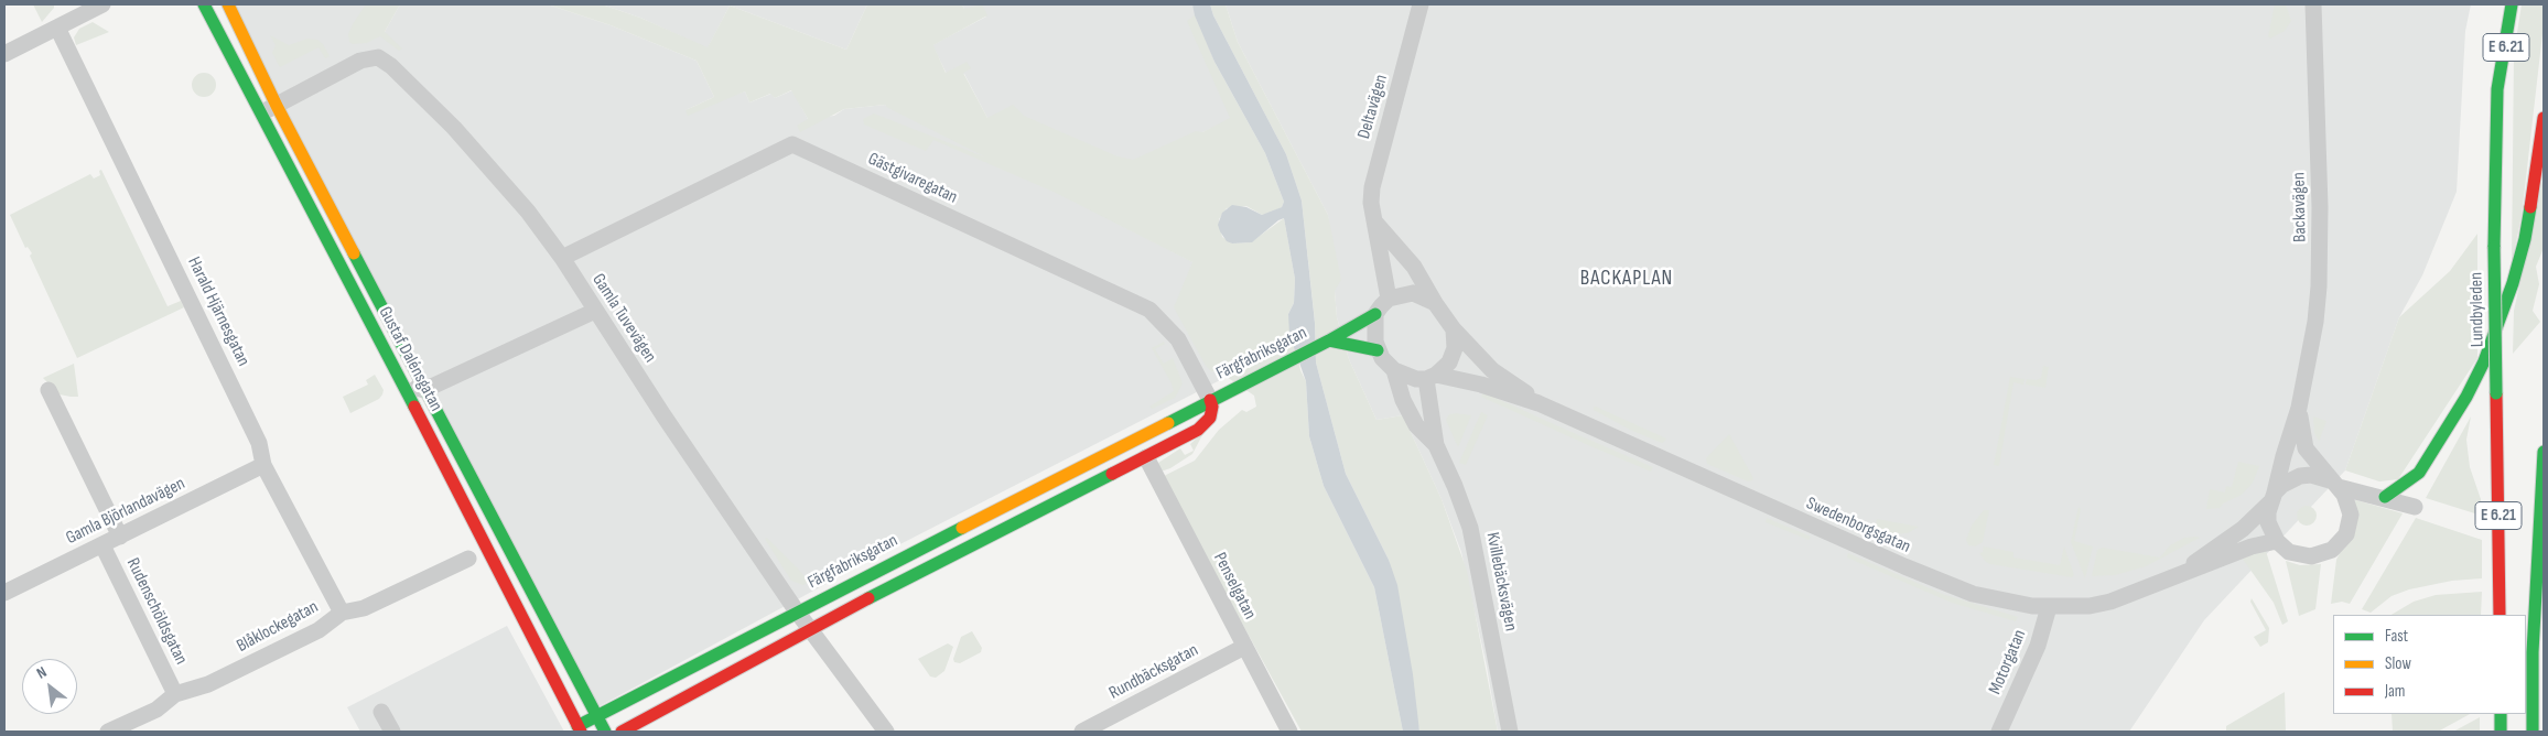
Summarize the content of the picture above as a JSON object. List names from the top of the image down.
{
  "streets": {
    "main road": [
      "E 6.21",
      "Lundbyleden",
      "Färgfabriksgatan",
      "Gustaf Dalénsgatan"
    ],
    "street": [
      "Deltavägen",
      "Gästgivaregatan",
      "Backavägen",
      "Harald Hjärnesgatan",
      "Gamla Tuvevägen",
      "Gamla Björlandavägen",
      "Swedenborgsgatan",
      "Kvillebäcksvägen",
      "Penselgatan",
      "Rudenschöldsgatan",
      "Blåklockegatan",
      "Motorgatan",
      "Rundbäcksgatan"
    ]
  },
  "crossings": [
    ["Deltavägen", "Färgfabriksgatan"],
    ["Deltavägen", "Swedenborgsgatan"],
    ["Deltavägen", "Kvillebäcksvägen"],
    ["Gästgivaregatan", "Gamla Tuvevägen"],
    ["Gästgivaregatan", "Färgfabriksgatan"],
    ["Backavägen", "Swedenborgsgatan"],
    ["Harald Hjärnesgatan", "Gamla Björlandavägen"],
    ["Harald Hjärnesgatan", "Blåklockegatan"],
    ["Gamla Tuvevägen", "Färgfabriksgatan"],
    ["Gamla Tuvevägen", "Gustaf Dalénsgatan"],
    ["Färgfabriksgatan", "Gustaf Dalénsgatan"],
    ["Färgfabriksgatan", "Swedenborgsgatan"],
    ["Färgfabriksgatan", "Kvillebäcksvägen"],
    ["Färgfabriksgatan", "Penselgatan"],
    ["Gamla Björlandavägen", "Rudenschöldsgatan"],
    ["Swedenborgsgatan", "Kvillebäcksvägen"],
    ["Swedenborgsgatan", "Motorgatan"],
    ["Penselgatan", "Rundbäcksgatan"],
    ["Rudenschöldsgatan", "Blåklockegatan"]
  ],
  "districts": ["BACKAPLAN"],
  "legend": ["Fast", "Slow", "Jam"],
  "north": "top left"
}
